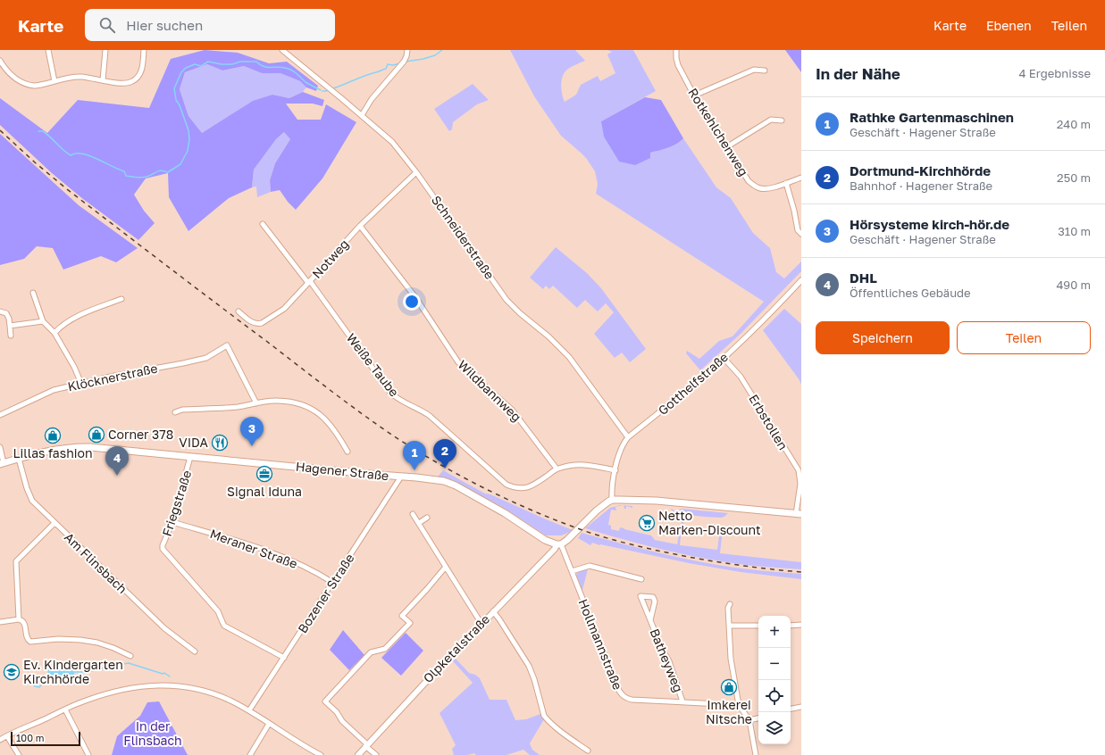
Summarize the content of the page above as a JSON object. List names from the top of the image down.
{
  "streets": {
    "main road": ["Hagener Straße"],
    "street": [
      "Rotkehlchenweg",
      "Schneiderstraße",
      "Notweg",
      "Weiße Taube",
      "Klöcknerstraße",
      "Gotthelfstraße",
      "Wildbannweg",
      "Erbstollen",
      "Friegstraße",
      "Meraner Straße",
      "Am Flinsbach",
      "Bozener Straße",
      "Hollmannstraße",
      "Olpketalstraße",
      "Batheyweg"
    ]
  },
  "crossings": [
    ["Schneiderstraße", "Notweg"],
    ["Schneiderstraße", "Gotthelfstraße"],
    ["Notweg", "Weiße Taube"],
    ["Notweg", "Wildbannweg"],
    ["Weiße Taube", "Gotthelfstraße"],
    ["Weiße Taube", "Wildbannweg"],
    ["Gotthelfstraße", "Erbstollen"],
    ["Hagener Straße", "Friegstraße"],
    ["Hagener Straße", "Am Flinsbach"],
    ["Hagener Straße", "Bozener Straße"],
    ["Hagener Straße", "Hollmannstraße"],
    ["Hagener Straße", "Olpketalstraße"],
    ["Friegstraße", "Meraner Straße"],
    ["Friegstraße", "Bozener Straße"],
    ["Meraner Straße", "Bozener Straße"],
    ["Hollmannstraße", "Olpketalstraße"],
    ["Hollmannstraße", "Batheyweg"]
  ],
  "parks": ["In der Flinsbach"],
  "places": {
    "shop": ["Corner 378", "Lillas fashion", "Imkerei Nitsche"],
    "restaurant": ["VIDA"],
    "office": ["Signal Iduna"],
    "supermarket": ["Netto Marken-Discount"],
    "school or university": ["Ev. Kindergarten Kirchhörde"]
  },
  "scale_bar": "100 m",
  "page": {
    "header": "Karte",
    "search": "Hier suchen",
    "nav": ["Karte", "Ebenen", "Teilen"],
    "heading": ["In der Nähe", "4 Ergebnisse"],
    "list": [
      {
        "mark": "1",
        "name": "Rathke Gartenmaschinen",
        "note": "Geschäft · Hagener Straße",
        "value": "240 m"
      },
      {
        "mark": "2",
        "name": "Dortmund-Kirchhörde",
        "note": "Bahnhof · Hagener Straße",
        "value": "250 m"
      },
      {
        "mark": "3",
        "name": "Hörsysteme kirch-hör.de",
        "note": "Geschäft · Hagener Straße",
        "value": "310 m"
      },
      {
        "mark": "4",
        "name": "DHL",
        "note": "Öffentliches Gebäude",
        "value": "490 m"
      }
    ],
    "buttons": ["Speichern", "Teilen"],
    "pins": [
      "3",
      "2",
      "1",
      "4"
    ],
    "map_buttons": ["+", "−"],
    "scale": "100 m"
  }
}
